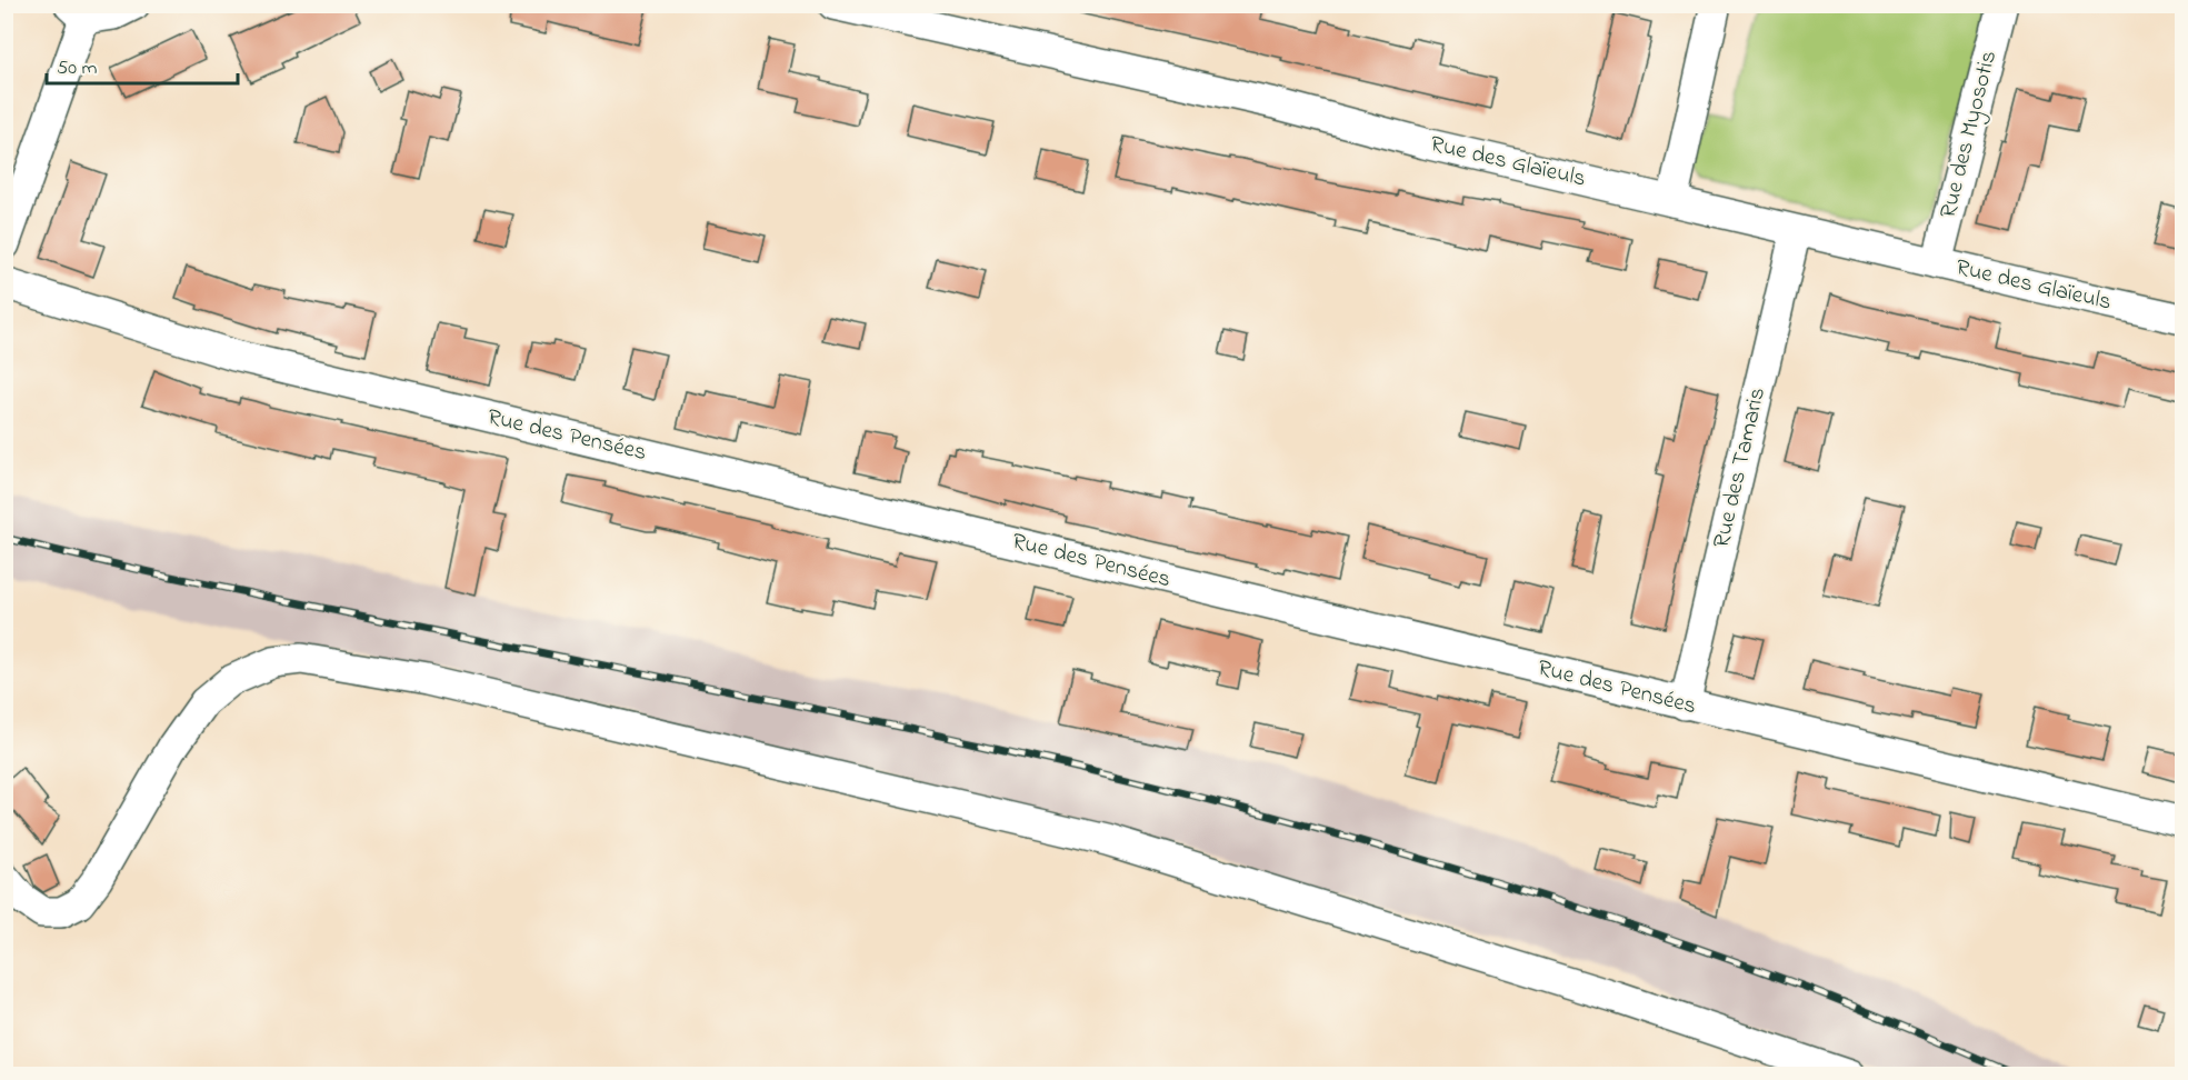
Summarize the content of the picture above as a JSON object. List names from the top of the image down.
{
  "streets": {
    "street": [
      "Rue des Myosotis",
      "Rue des Glaïeuls",
      "Rue des Pensées",
      "Rue des Tamaris"
    ]
  },
  "crossings": [
    ["Rue des Myosotis", "Rue des Glaïeuls"],
    ["Rue des Glaïeuls", "Rue des Tamaris"],
    ["Rue des Pensées", "Rue des Tamaris"]
  ],
  "scale_bar": "50 m"
}
